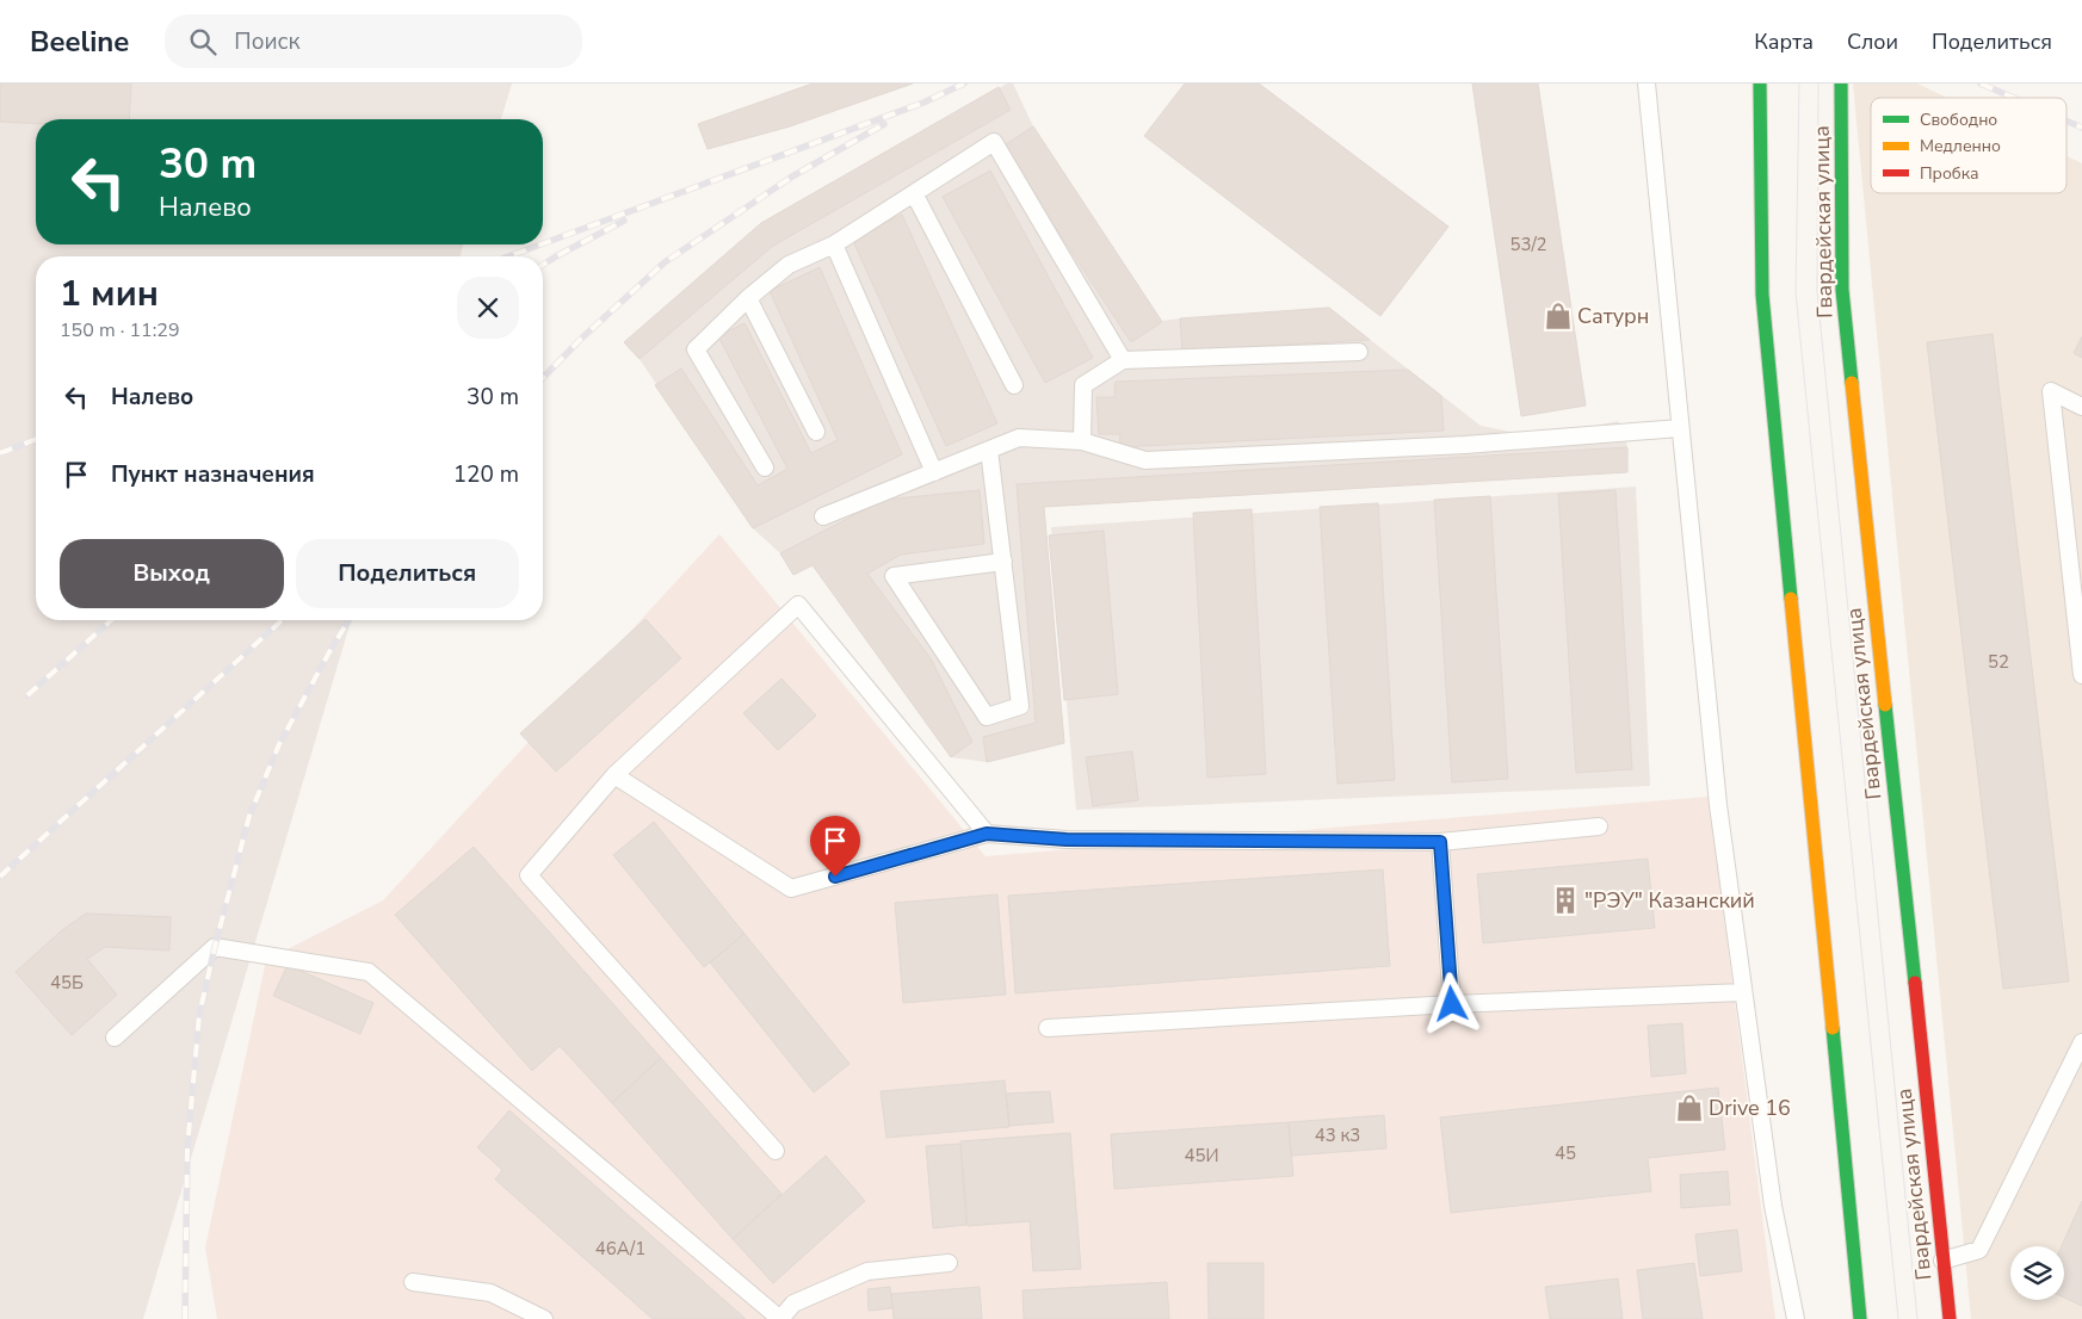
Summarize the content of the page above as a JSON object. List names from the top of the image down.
{
  "streets": {
    "main road": ["Гвардейская улица"]
  },
  "places": {
    "shop": ["Сатурн", "Drive 16"],
    "building": ["\"РЭУ\" Казанский"]
  },
  "house_numbers": [
    "53/2",
    "52",
    "45Б",
    "43 к3",
    "45",
    "45И",
    "46А/1"
  ],
  "legend": ["Свободно", "Медленно", "Пробка"],
  "page": {
    "header": "Beeline",
    "search": "Поиск",
    "nav": ["Карта", "Слои", "Поделиться"],
    "turn": ["30 m", "Налево"],
    "heading": ["1 мин", "150 m · 11:29"],
    "list": [
      {
        "name": "Налево",
        "value": "30 m"
      },
      {
        "name": "Пункт назначения",
        "value": "120 m"
      }
    ],
    "buttons": ["Выход", "Поделиться"]
  }
}
